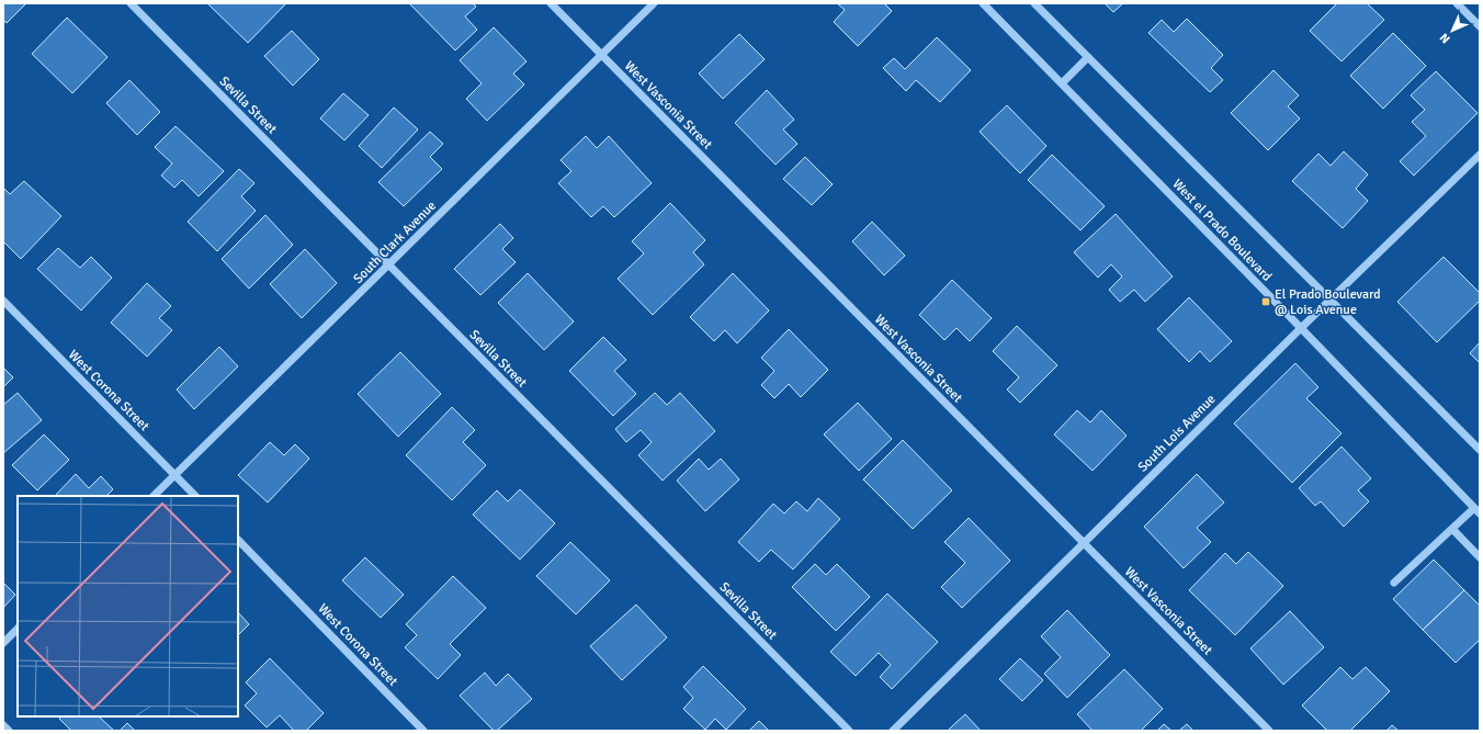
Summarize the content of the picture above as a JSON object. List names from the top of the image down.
{
  "streets": {
    "street": [
      "Sevilla Street",
      "West Vasconia Street",
      "West el Prado Boulevard",
      "South Clark Avenue",
      "West Corona Street",
      "South Lois Avenue"
    ]
  },
  "crossings": [
    ["Sevilla Street", "South Clark Avenue"],
    ["West Vasconia Street", "South Clark Avenue"],
    ["West Vasconia Street", "South Lois Avenue"],
    ["West el Prado Boulevard", "South Lois Avenue"],
    ["South Clark Avenue", "West Corona Street"]
  ],
  "places": {
    "transit": ["El Prado Boulevard @ Lois Avenue"]
  },
  "north": "bottom left"
}
